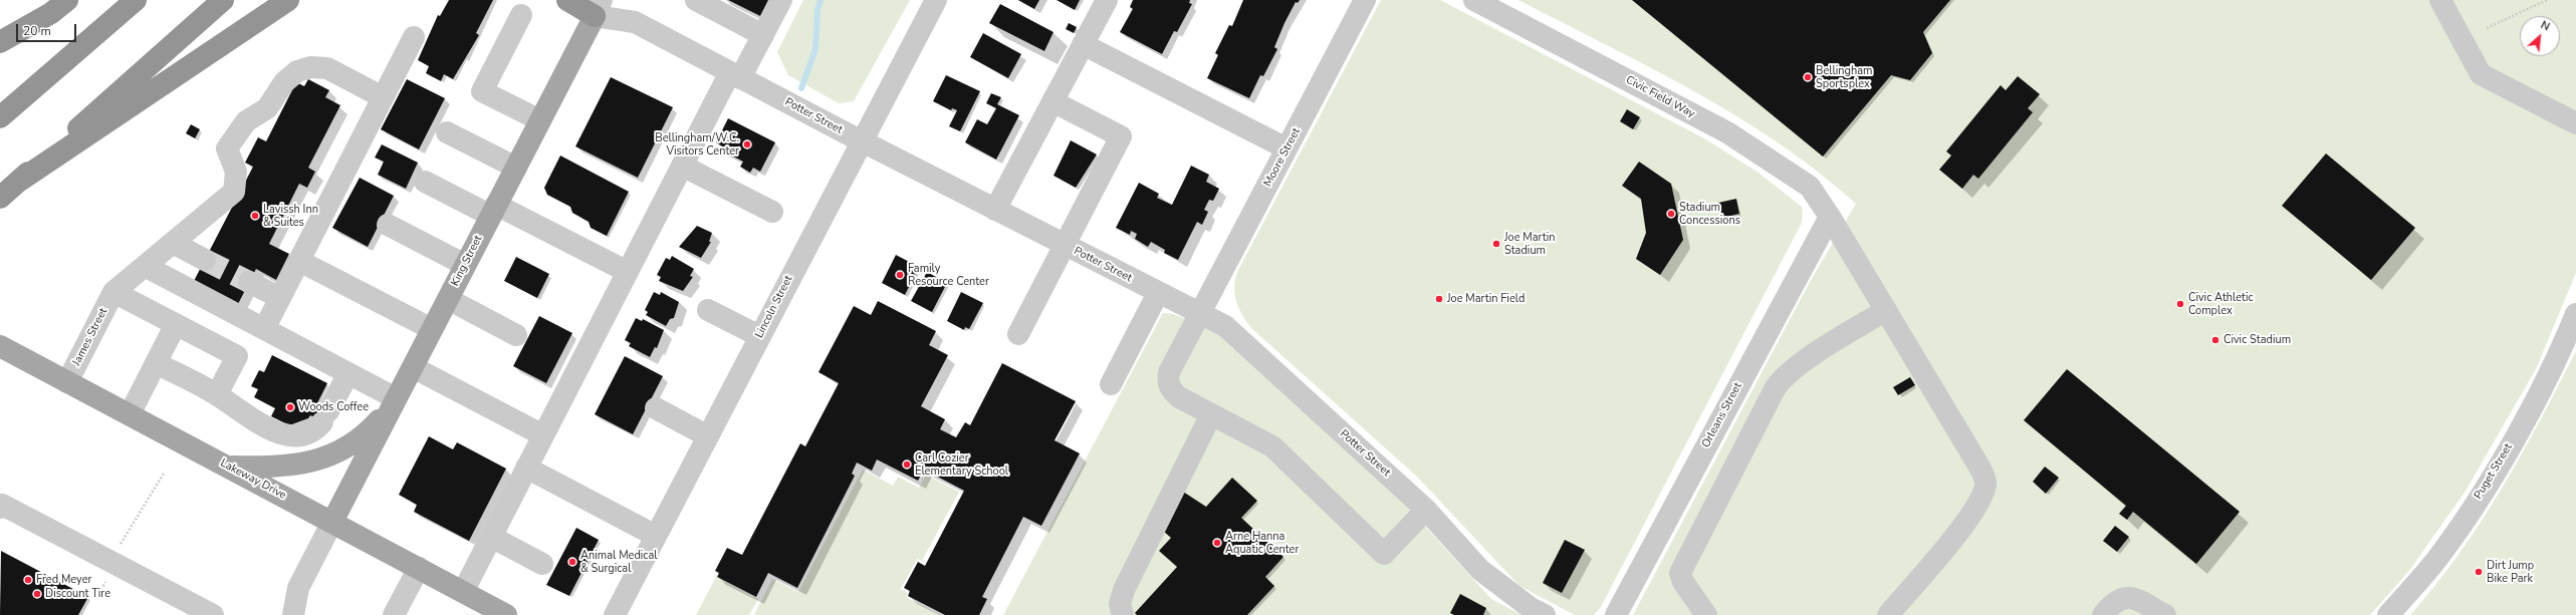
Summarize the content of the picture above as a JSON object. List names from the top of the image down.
{
  "streets": {
    "main road": ["King Street", "Lakeway Drive"],
    "street": [
      "Civic Field Way",
      "Potter Street",
      "Moore Street",
      "Lincoln Street",
      "James Street",
      "Orleans Street",
      "Puget Street"
    ]
  },
  "crossings": [
    ["Civic Field Way", "Orleans Street"],
    ["Potter Street", "Moore Street"],
    ["Potter Street", "King Street"],
    ["Potter Street", "Lincoln Street"],
    ["King Street", "Lakeway Drive"],
    ["James Street", "Lakeway Drive"]
  ],
  "places": [
    "Bellingham Sportsplex",
    "Bellingham/W.C. Visitors Center",
    "Stadium Concessions",
    "Lavissh Inn & Suites",
    "Joe Martin Stadium",
    "Family Resource Center",
    "Joe Martin Field",
    "Civic Athletic Complex",
    "Civic Stadium",
    "Woods Coffee",
    "Carl Cozier Elementary School",
    "Arne Hanna Aquatic Center",
    "Animal Medical & Surgical",
    "Dirt Jump Bike Park",
    "Fred Meyer",
    "Discount Tire"
  ],
  "scale_bar": "20 m",
  "north": "top right"
}
